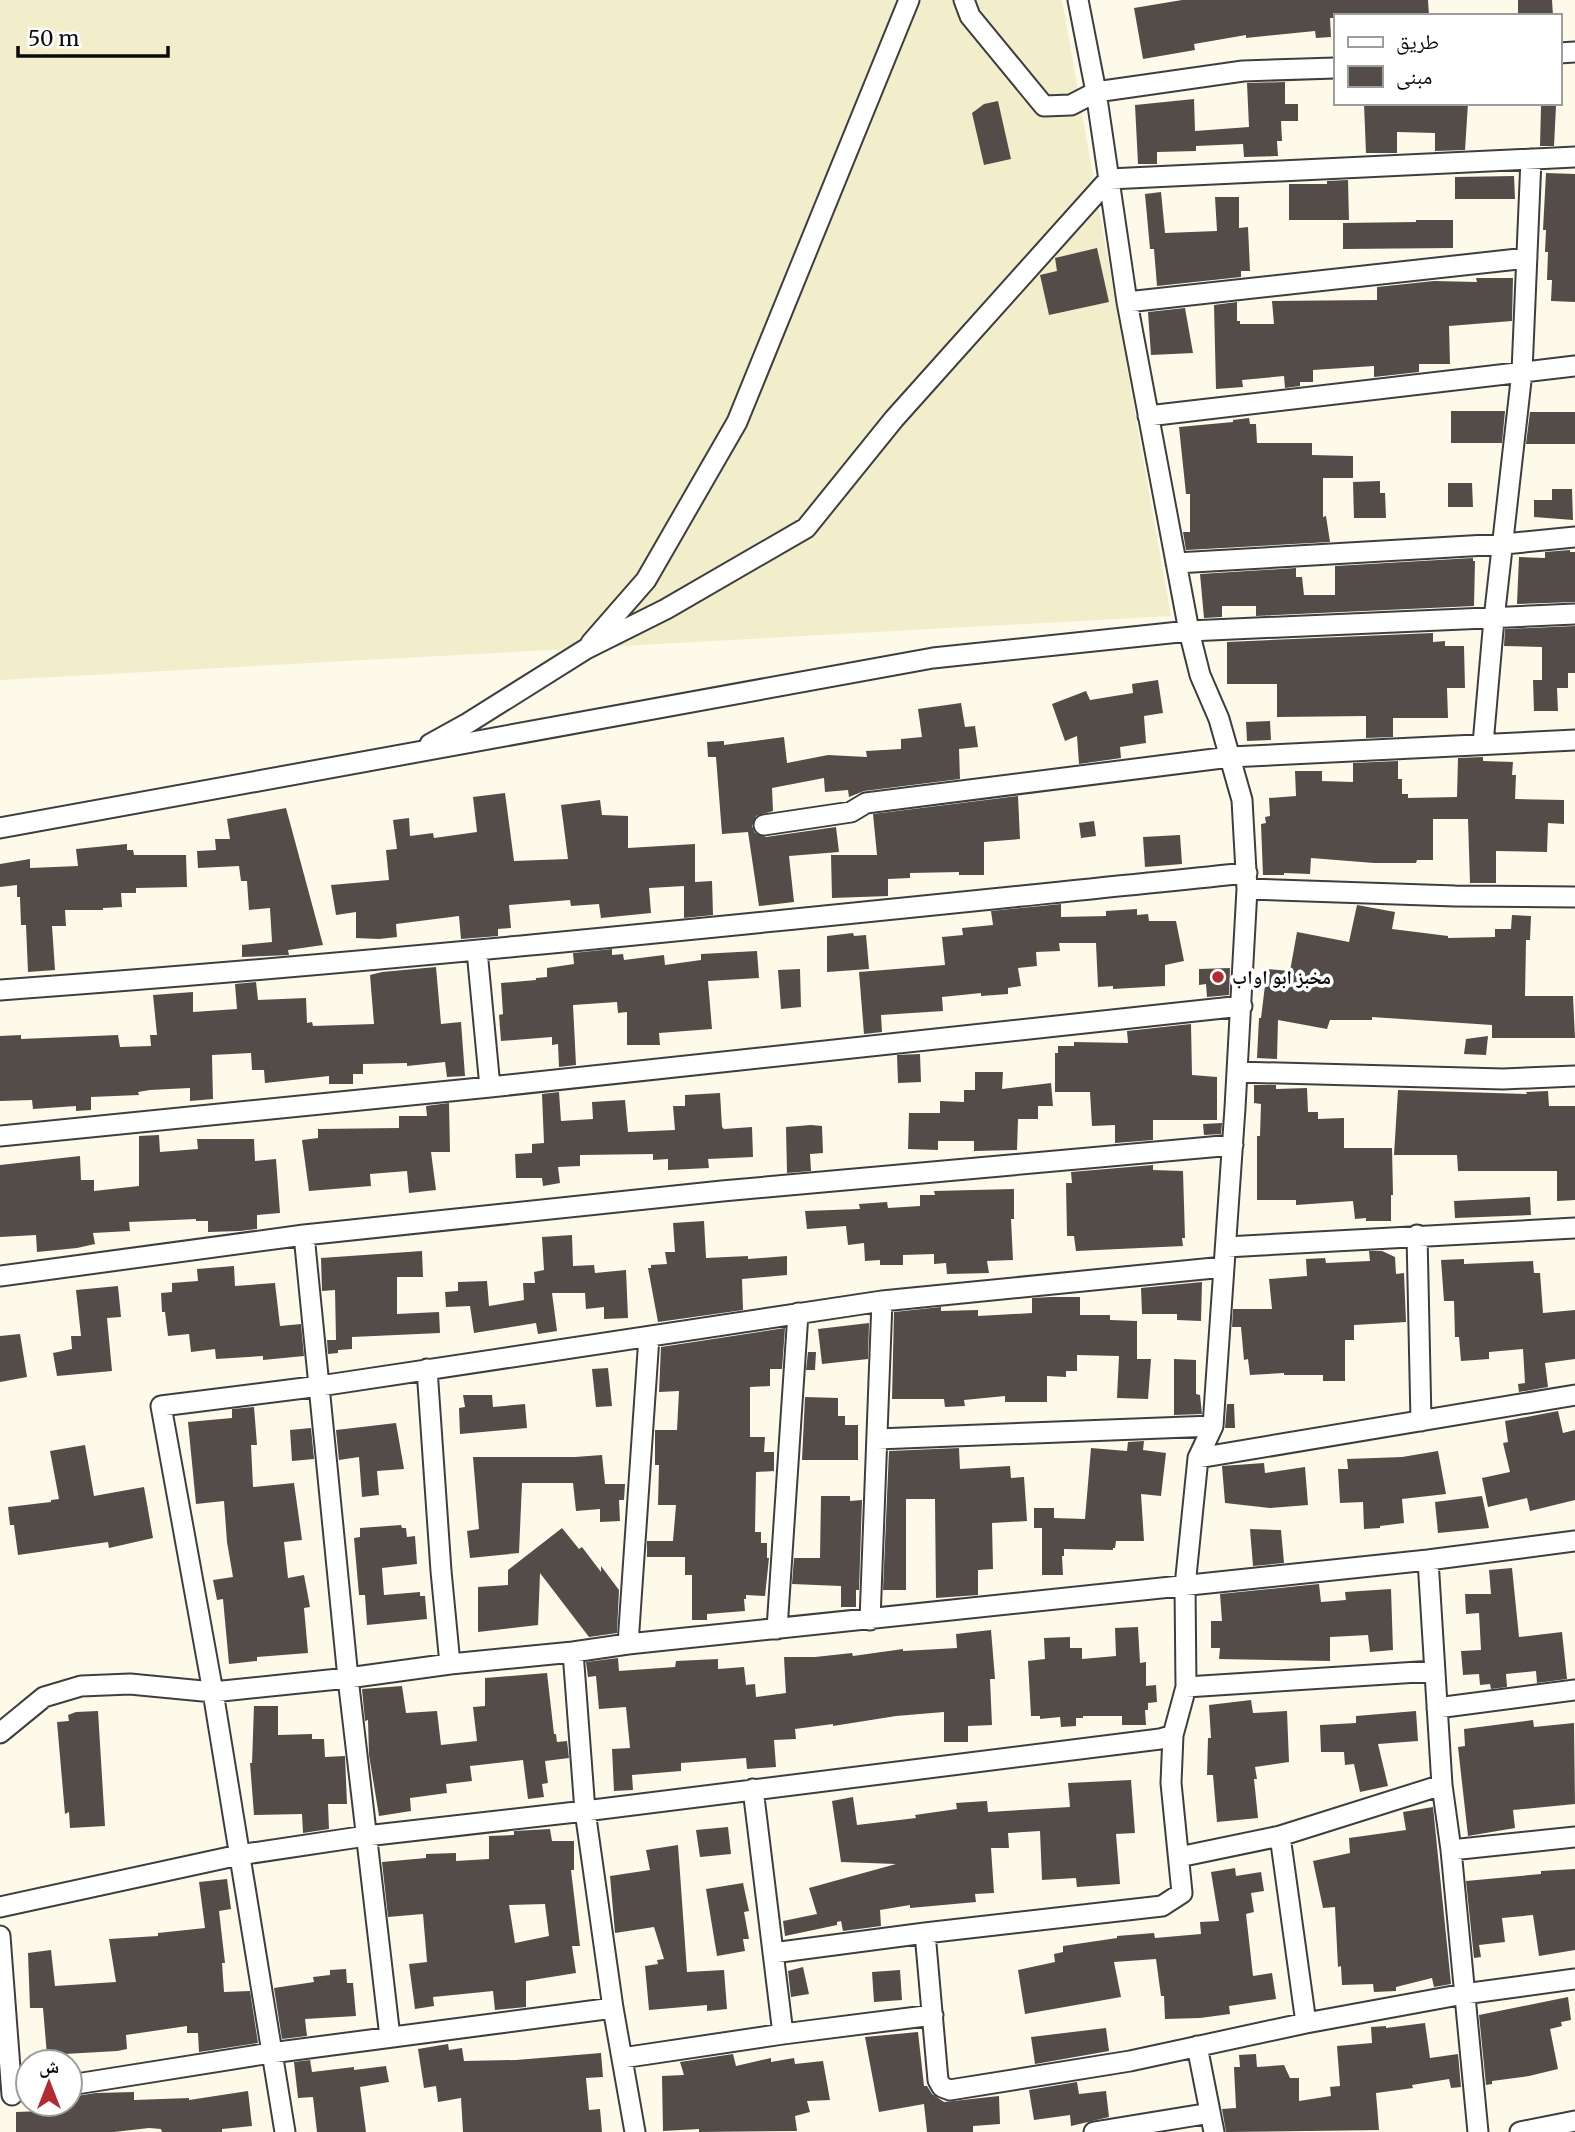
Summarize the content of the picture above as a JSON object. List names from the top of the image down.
{
  "places": ["مخبز ابو اواب"],
  "legend": ["طريق", "مبنى"],
  "scale_bar": "50 m",
  "north": "top"
}
